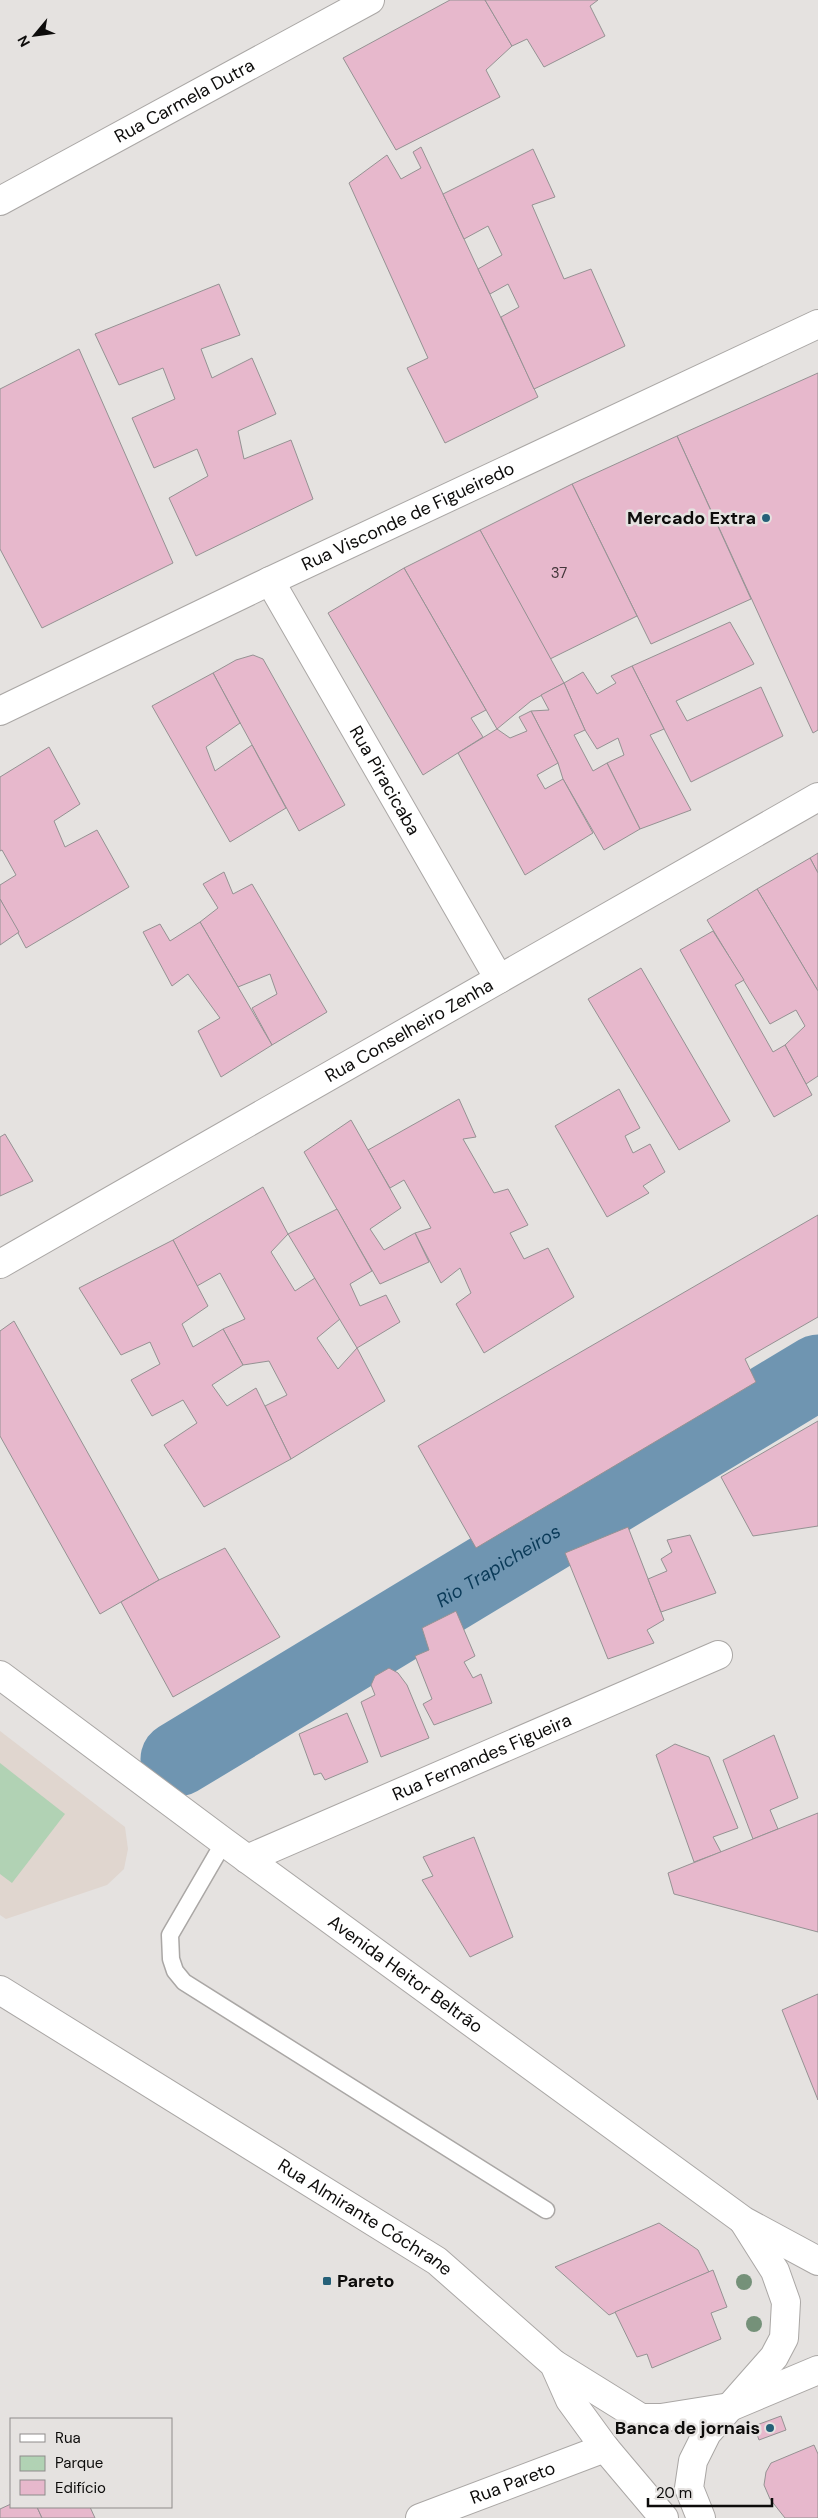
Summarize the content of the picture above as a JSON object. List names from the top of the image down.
{
  "streets": {
    "street": [
      "Rua Carmela Dutra",
      "Rua Visconde de Figueiredo",
      "Rua Piracicaba",
      "Rua Conselheiro Zenha",
      "Rua Fernandes Figueira",
      "Avenida Heitor Beltrão",
      "Rua Almirante Cóchrane",
      "Rua Pareto"
    ]
  },
  "crossings": [
    ["Rua Visconde de Figueiredo", "Rua Piracicaba"],
    ["Rua Piracicaba", "Rua Conselheiro Zenha"],
    ["Rua Fernandes Figueira", "Avenida Heitor Beltrão"],
    ["Rua Almirante Cóchrane", "Rua Pareto"]
  ],
  "water": ["Rio Trapicheiros"],
  "places": {
    "other": ["Mercado Extra", "Banca de jornais"],
    "transit": ["Pareto"]
  },
  "house_numbers": ["37"],
  "legend": ["Rua", "Parque", "Edifício"],
  "scale_bar": "20 m",
  "north": "bottom left"
}
